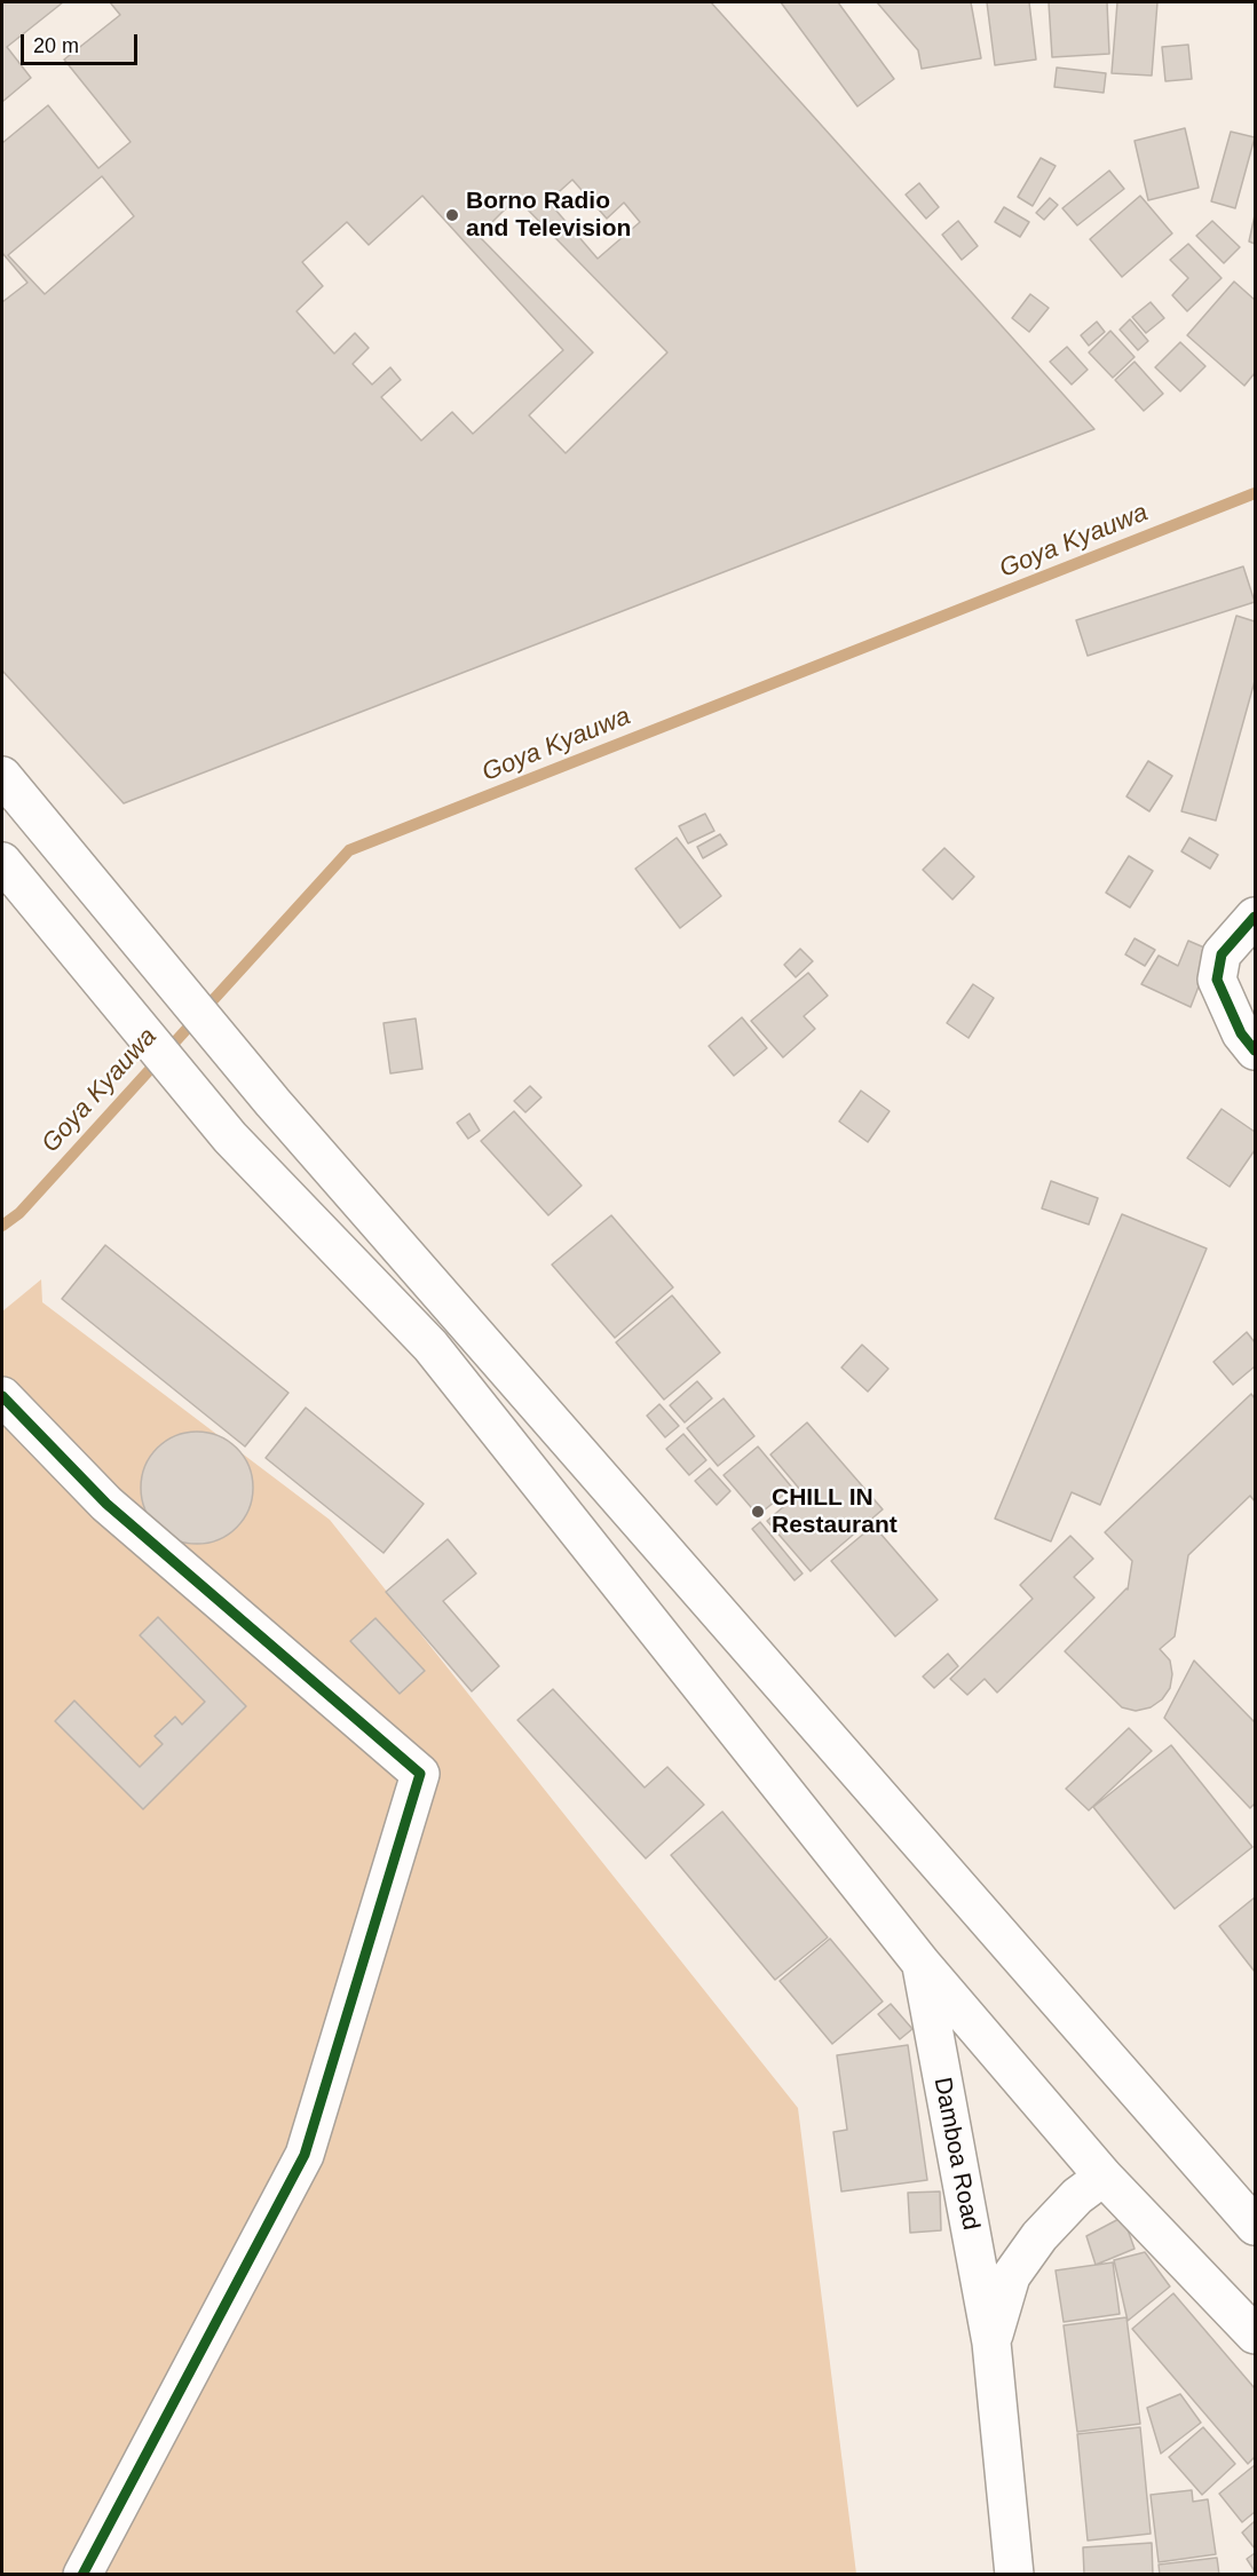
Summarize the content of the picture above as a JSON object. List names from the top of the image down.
{
  "streets": {
    "main road": ["Damboa Road"]
  },
  "water": ["Goya Kyauwa"],
  "places": ["Borno Radio and Television", "CHILL IN Restaurant"],
  "scale_bar": "20 m"
}
